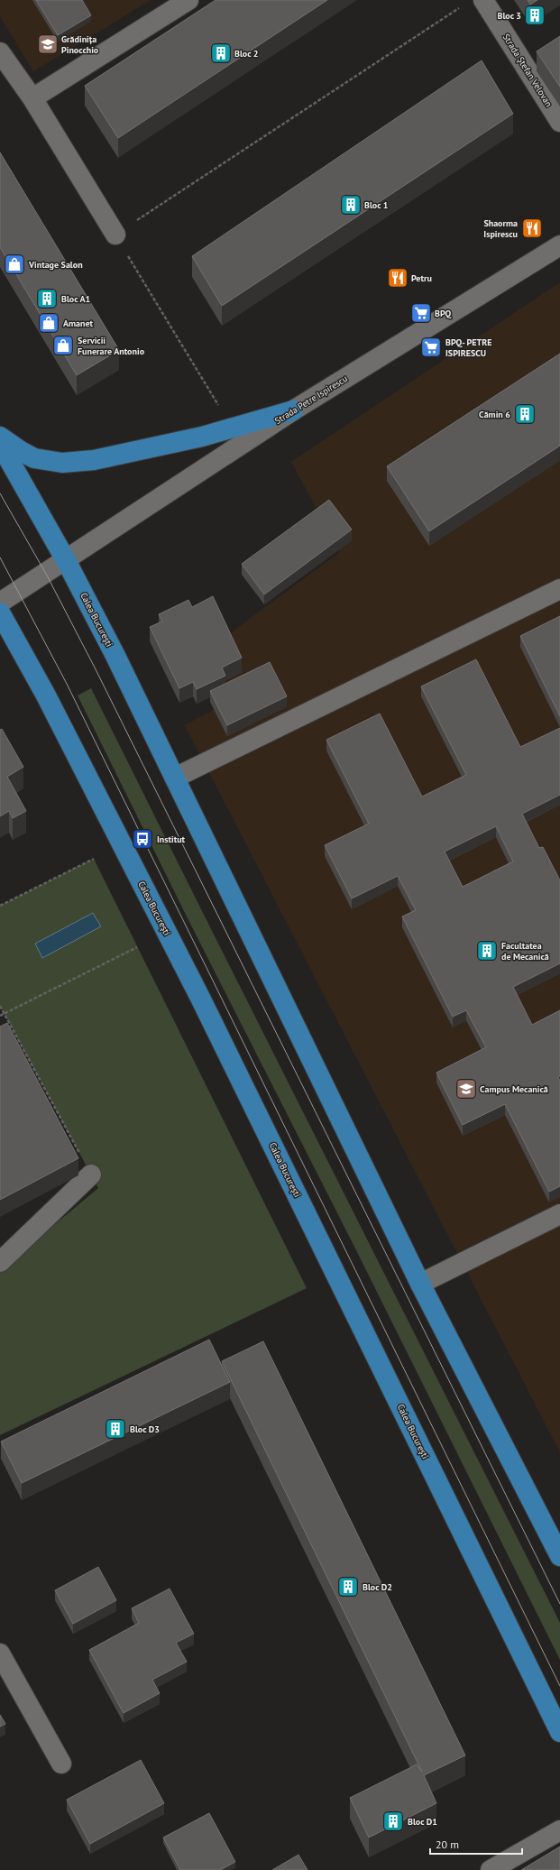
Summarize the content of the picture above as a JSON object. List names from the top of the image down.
{
  "streets": {
    "main road": ["Calea București"],
    "street": ["Strada Ștefan Velovan", "Strada Petre Ispirescu"]
  },
  "crossings": [
    ["Strada Petre Ispirescu", "Calea București"]
  ],
  "places": {
    "building": [
      "Bloc 3",
      "Bloc 2",
      "Bloc 1",
      "Bloc A1",
      "Cămin 6",
      "Facultatea de Mecanică",
      "Bloc D3",
      "Bloc D2",
      "Bloc D1"
    ],
    "school or university": ["Grădinița Pinocchio", "Campus Mecanică"],
    "restaurant": ["Shaorma Ispirescu", "Petru"],
    "shop": ["Vintage Salon", "Amanet", "Servicii Funerare Antonio"],
    "supermarket": ["BPQ", "BPQ- PETRE ISPIRESCU"],
    "bus stop": ["Institut"]
  },
  "scale_bar": "20 m"
}
